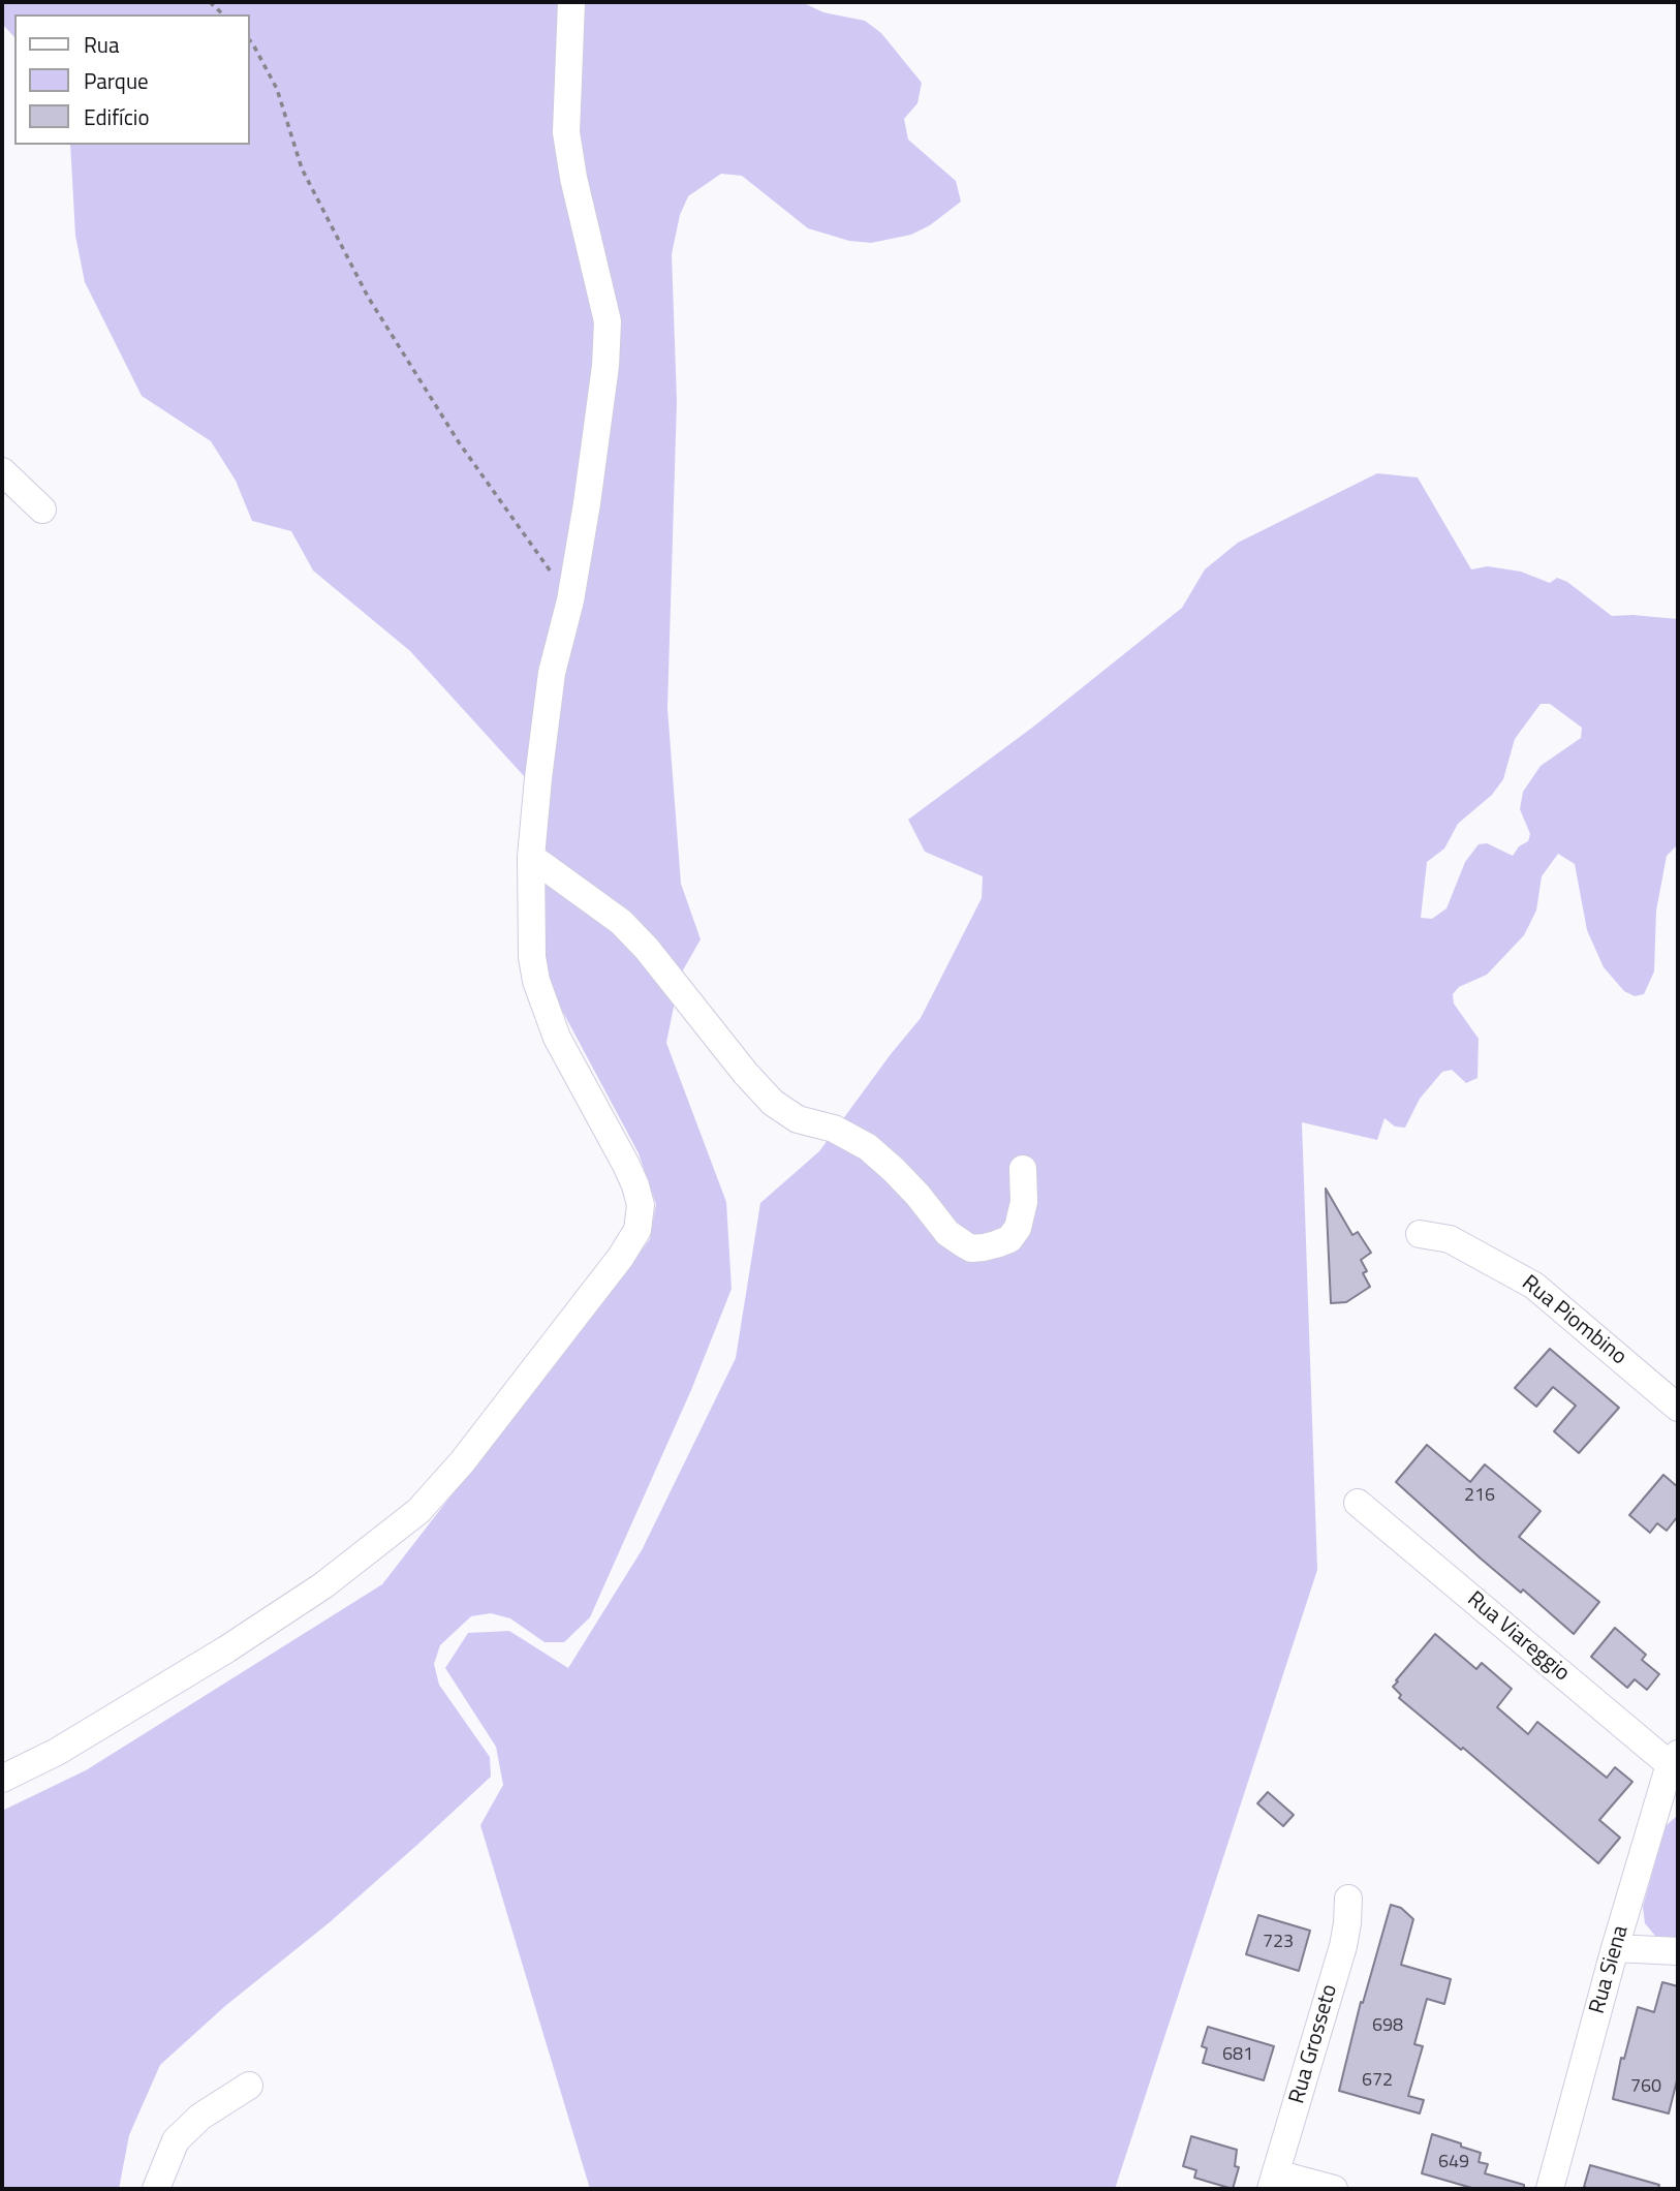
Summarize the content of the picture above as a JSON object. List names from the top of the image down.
{
  "streets": {
    "street": [
      "Rua Piombino",
      "Rua Viareggio",
      "Rua Siena",
      "Rua Grosseto"
    ]
  },
  "crossings": [
    ["Rua Viareggio", "Rua Siena"]
  ],
  "house_numbers": [
    "216",
    "723",
    "698",
    "681",
    "672",
    "760",
    "649"
  ],
  "legend": ["Rua", "Parque", "Edifício"]
}
